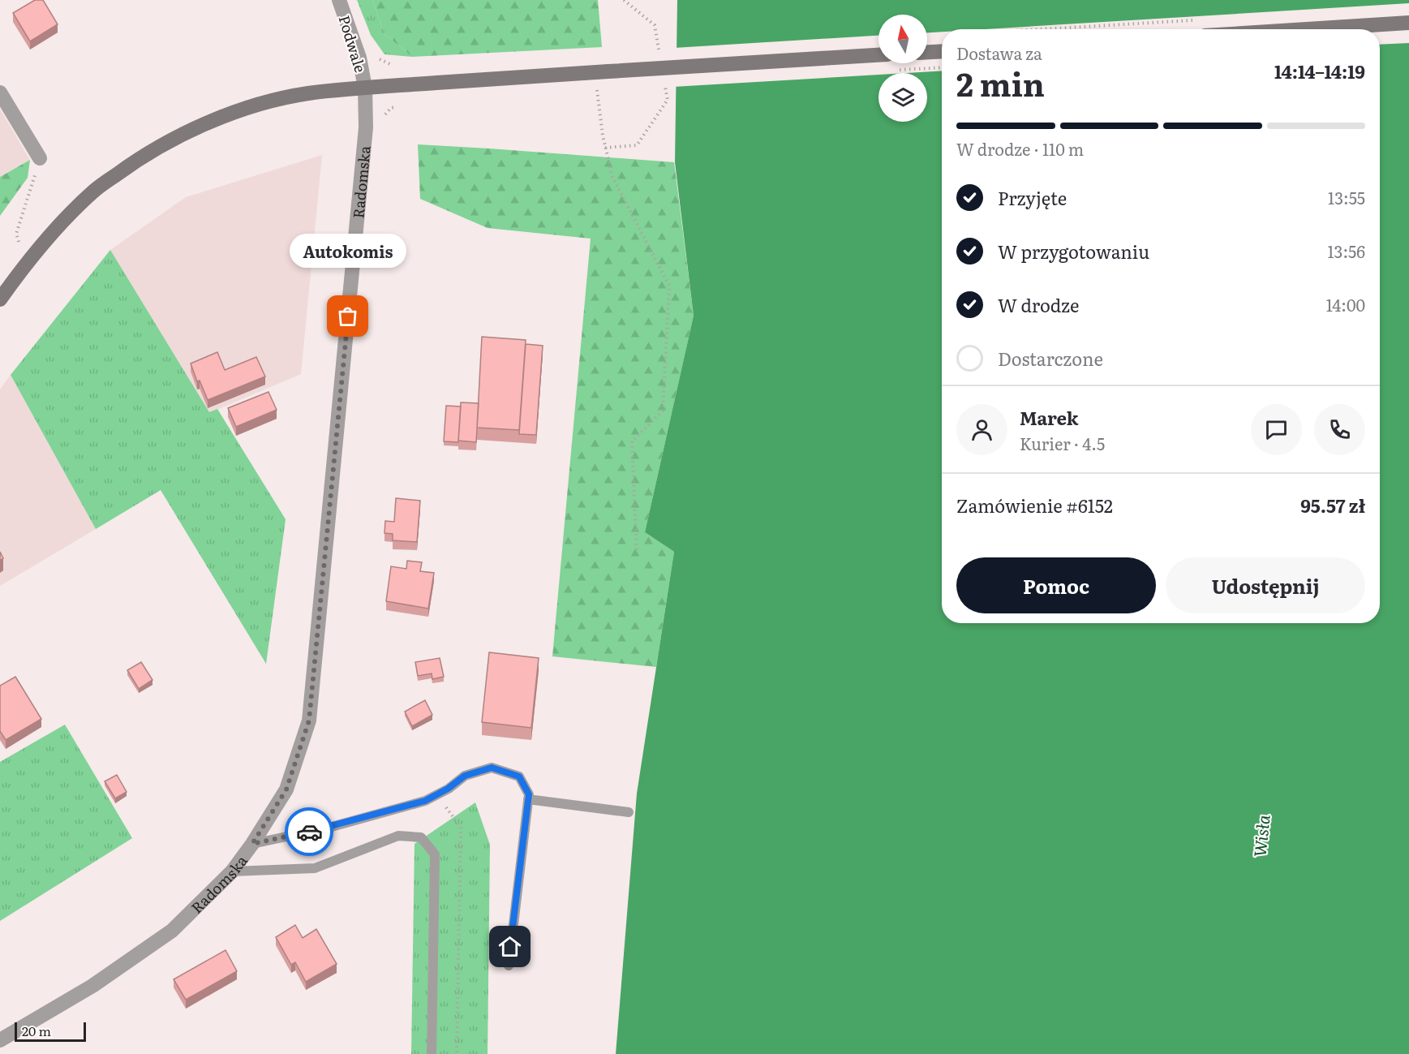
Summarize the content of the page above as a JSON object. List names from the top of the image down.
{
  "streets": {
    "street": ["Podwale", "Radomska"]
  },
  "crossings": [
    ["Podwale", "Radomska"]
  ],
  "water": ["Wisła"],
  "places": ["Autokomis"],
  "scale_bar": "20 m",
  "north": "top",
  "page": {
    "heading": ["2 min", "Dostawa za", "14:14–14:19"],
    "panel": [
      "Marek",
      "Kurier · 4.5",
      "Zamówienie #6152",
      "95.57 zł"
    ],
    "bar": "W drodze · 110 m",
    "list": [
      ["Przyjęte", "13:55"],
      ["W przygotowaniu", "13:56"],
      ["W drodze", "14:00"],
      "Dostarczone"
    ],
    "bubble": "Autokomis",
    "buttons": ["Pomoc", "Udostępnij"],
    "scale": "20 m"
  }
}
